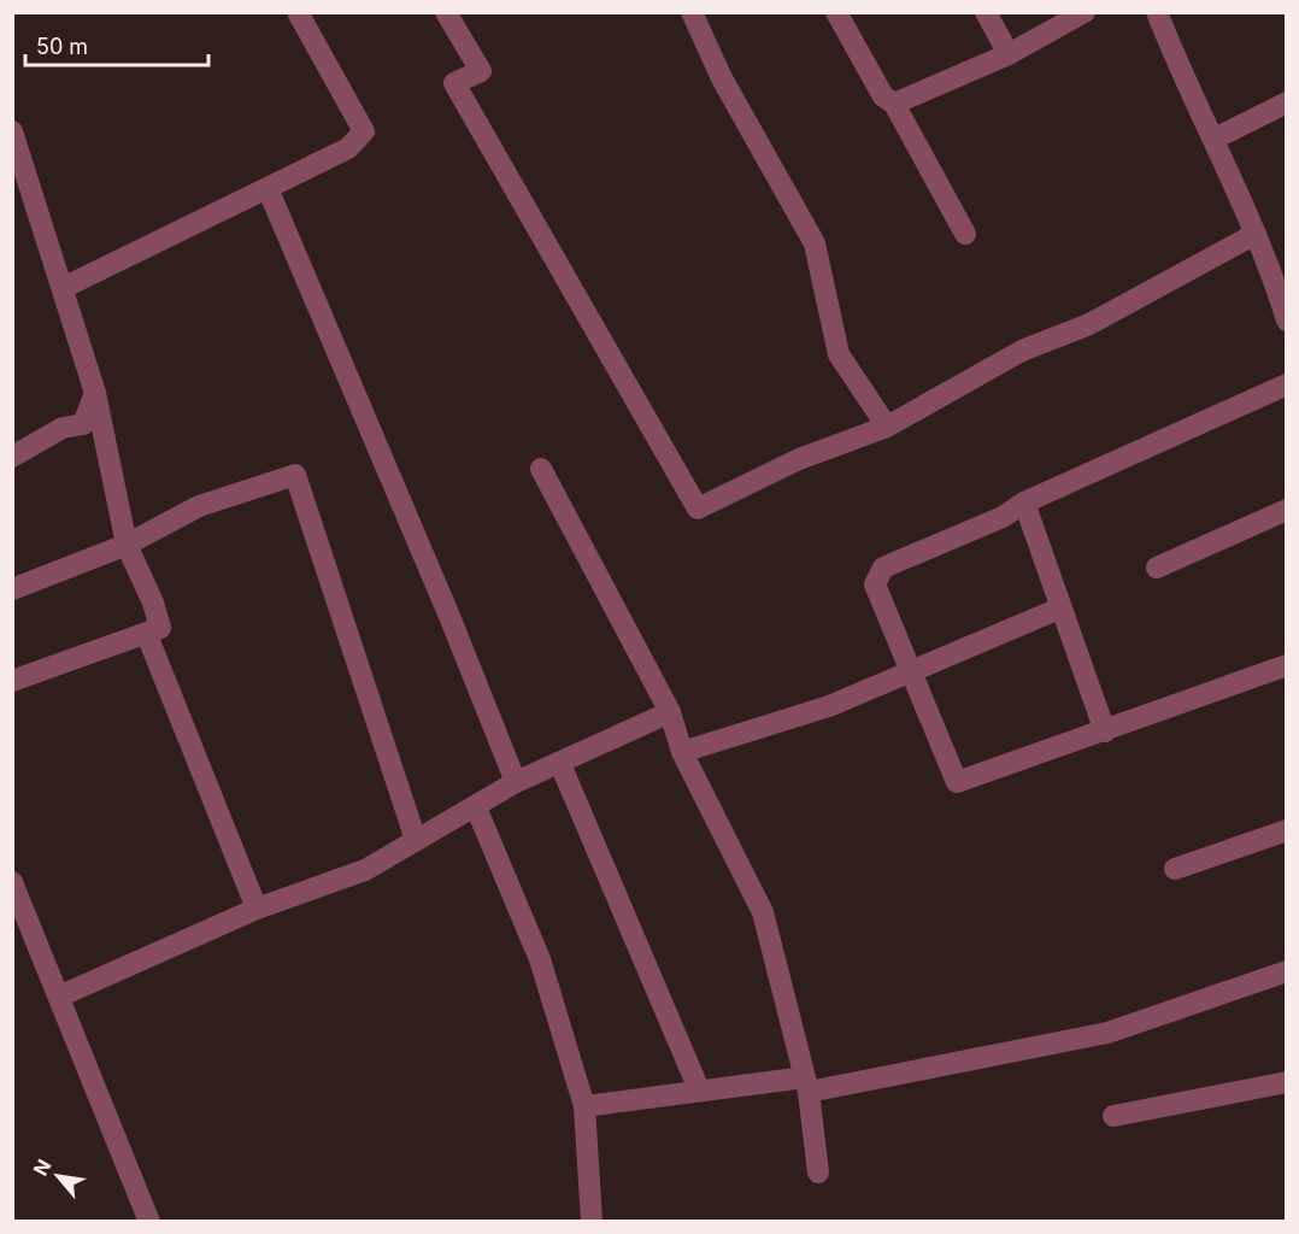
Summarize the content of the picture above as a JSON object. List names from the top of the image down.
{
  "scale_bar": "50 m",
  "north": "top left"
}
